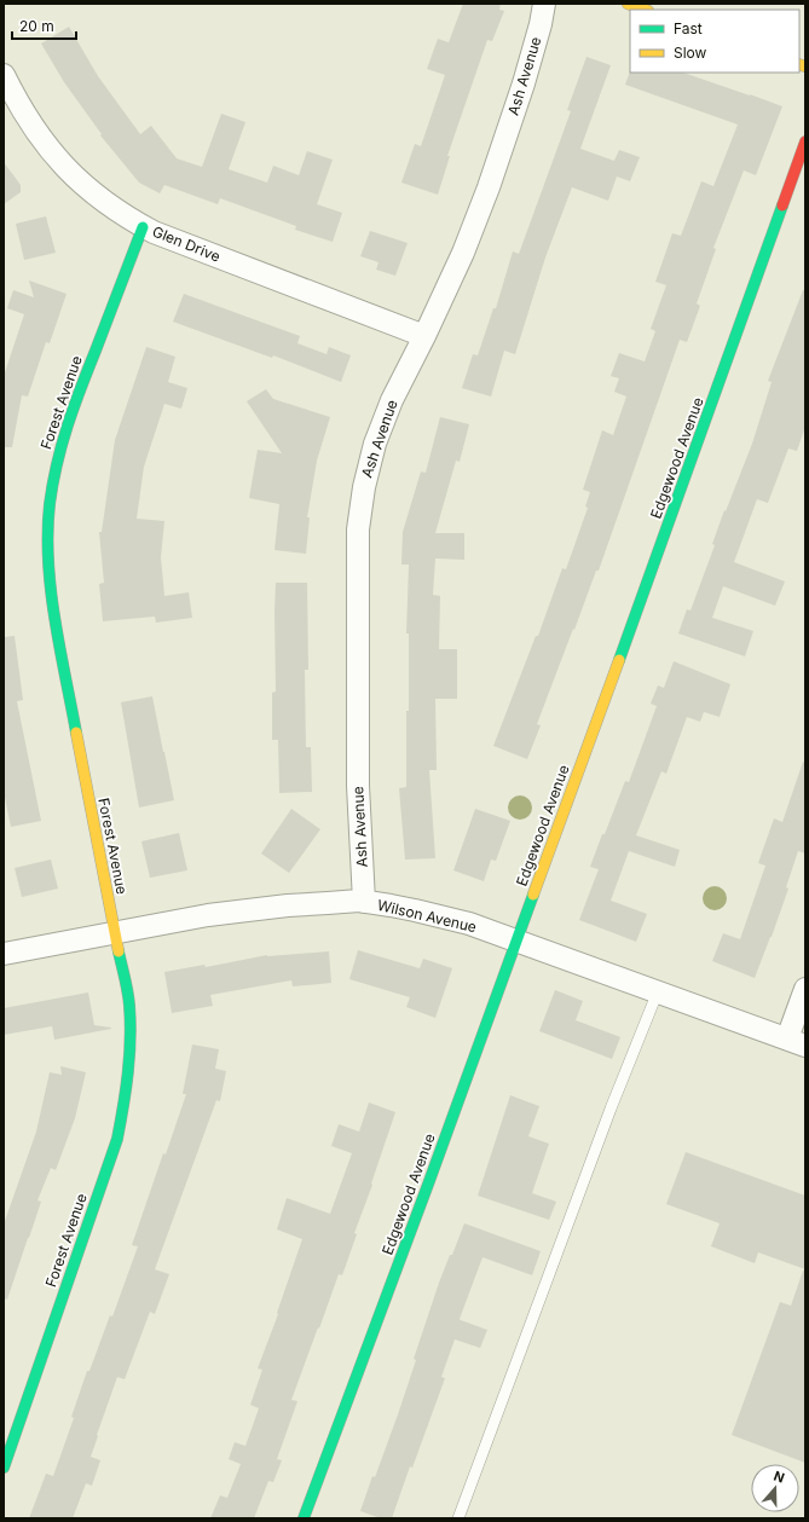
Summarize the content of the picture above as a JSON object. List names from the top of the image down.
{
  "streets": {
    "street": [
      "Ash Avenue",
      "Glen Drive",
      "Forest Avenue",
      "Edgewood Avenue",
      "Wilson Avenue"
    ]
  },
  "crossings": [
    ["Ash Avenue", "Glen Drive"],
    ["Ash Avenue", "Wilson Avenue"],
    ["Glen Drive", "Forest Avenue"],
    ["Forest Avenue", "Wilson Avenue"],
    ["Edgewood Avenue", "Wilson Avenue"]
  ],
  "legend": ["Fast", "Slow"],
  "scale_bar": "20 m",
  "north": "top"
}
